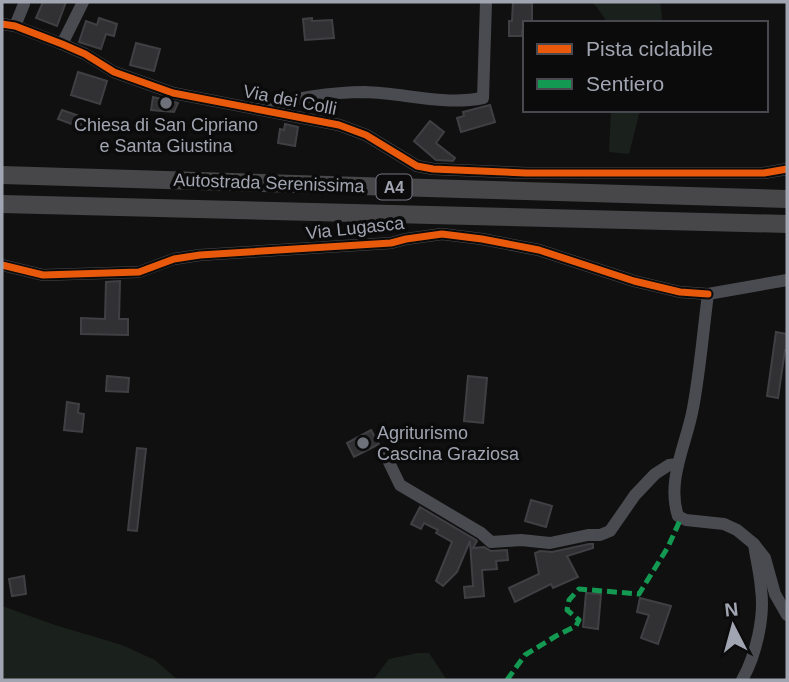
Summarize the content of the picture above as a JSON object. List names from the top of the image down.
{
  "streets": {
    "highway": ["Autostrada Serenissima", "A4"],
    "street": ["Via dei Colli", "Via Lugasca"]
  },
  "places": ["Chiesa di San Cipriano e Santa Giustina", "Agriturismo Cascina Graziosa"],
  "legend": ["Pista ciclabile", "Sentiero"],
  "north": "top"
}
